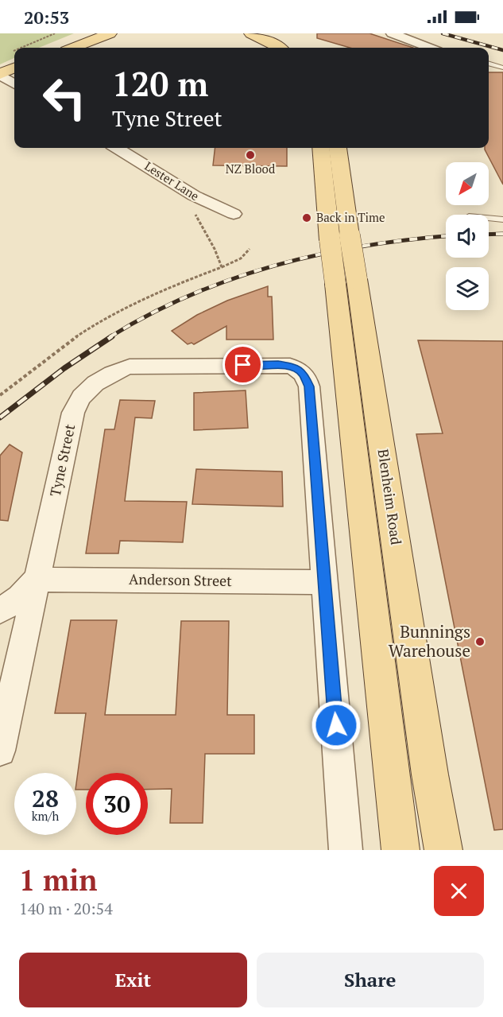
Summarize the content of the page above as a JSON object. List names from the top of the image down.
{
  "streets": {
    "main road": ["Blenheim Road"],
    "street": ["Lester Lane", "Tyne Street", "Anderson Street"]
  },
  "crossings": [
    ["Tyne Street", "Anderson Street"]
  ],
  "places": ["NZ Blood", "Back in Time", "Bunnings Warehouse"],
  "north": "bottom left",
  "page": {
    "status": "20:53",
    "turn": ["120 m", "Tyne Street"],
    "speed": "28 km/h",
    "limit": "30",
    "heading": ["1 min", "140 m · 20:54"],
    "buttons": ["Exit", "Share"]
  }
}
